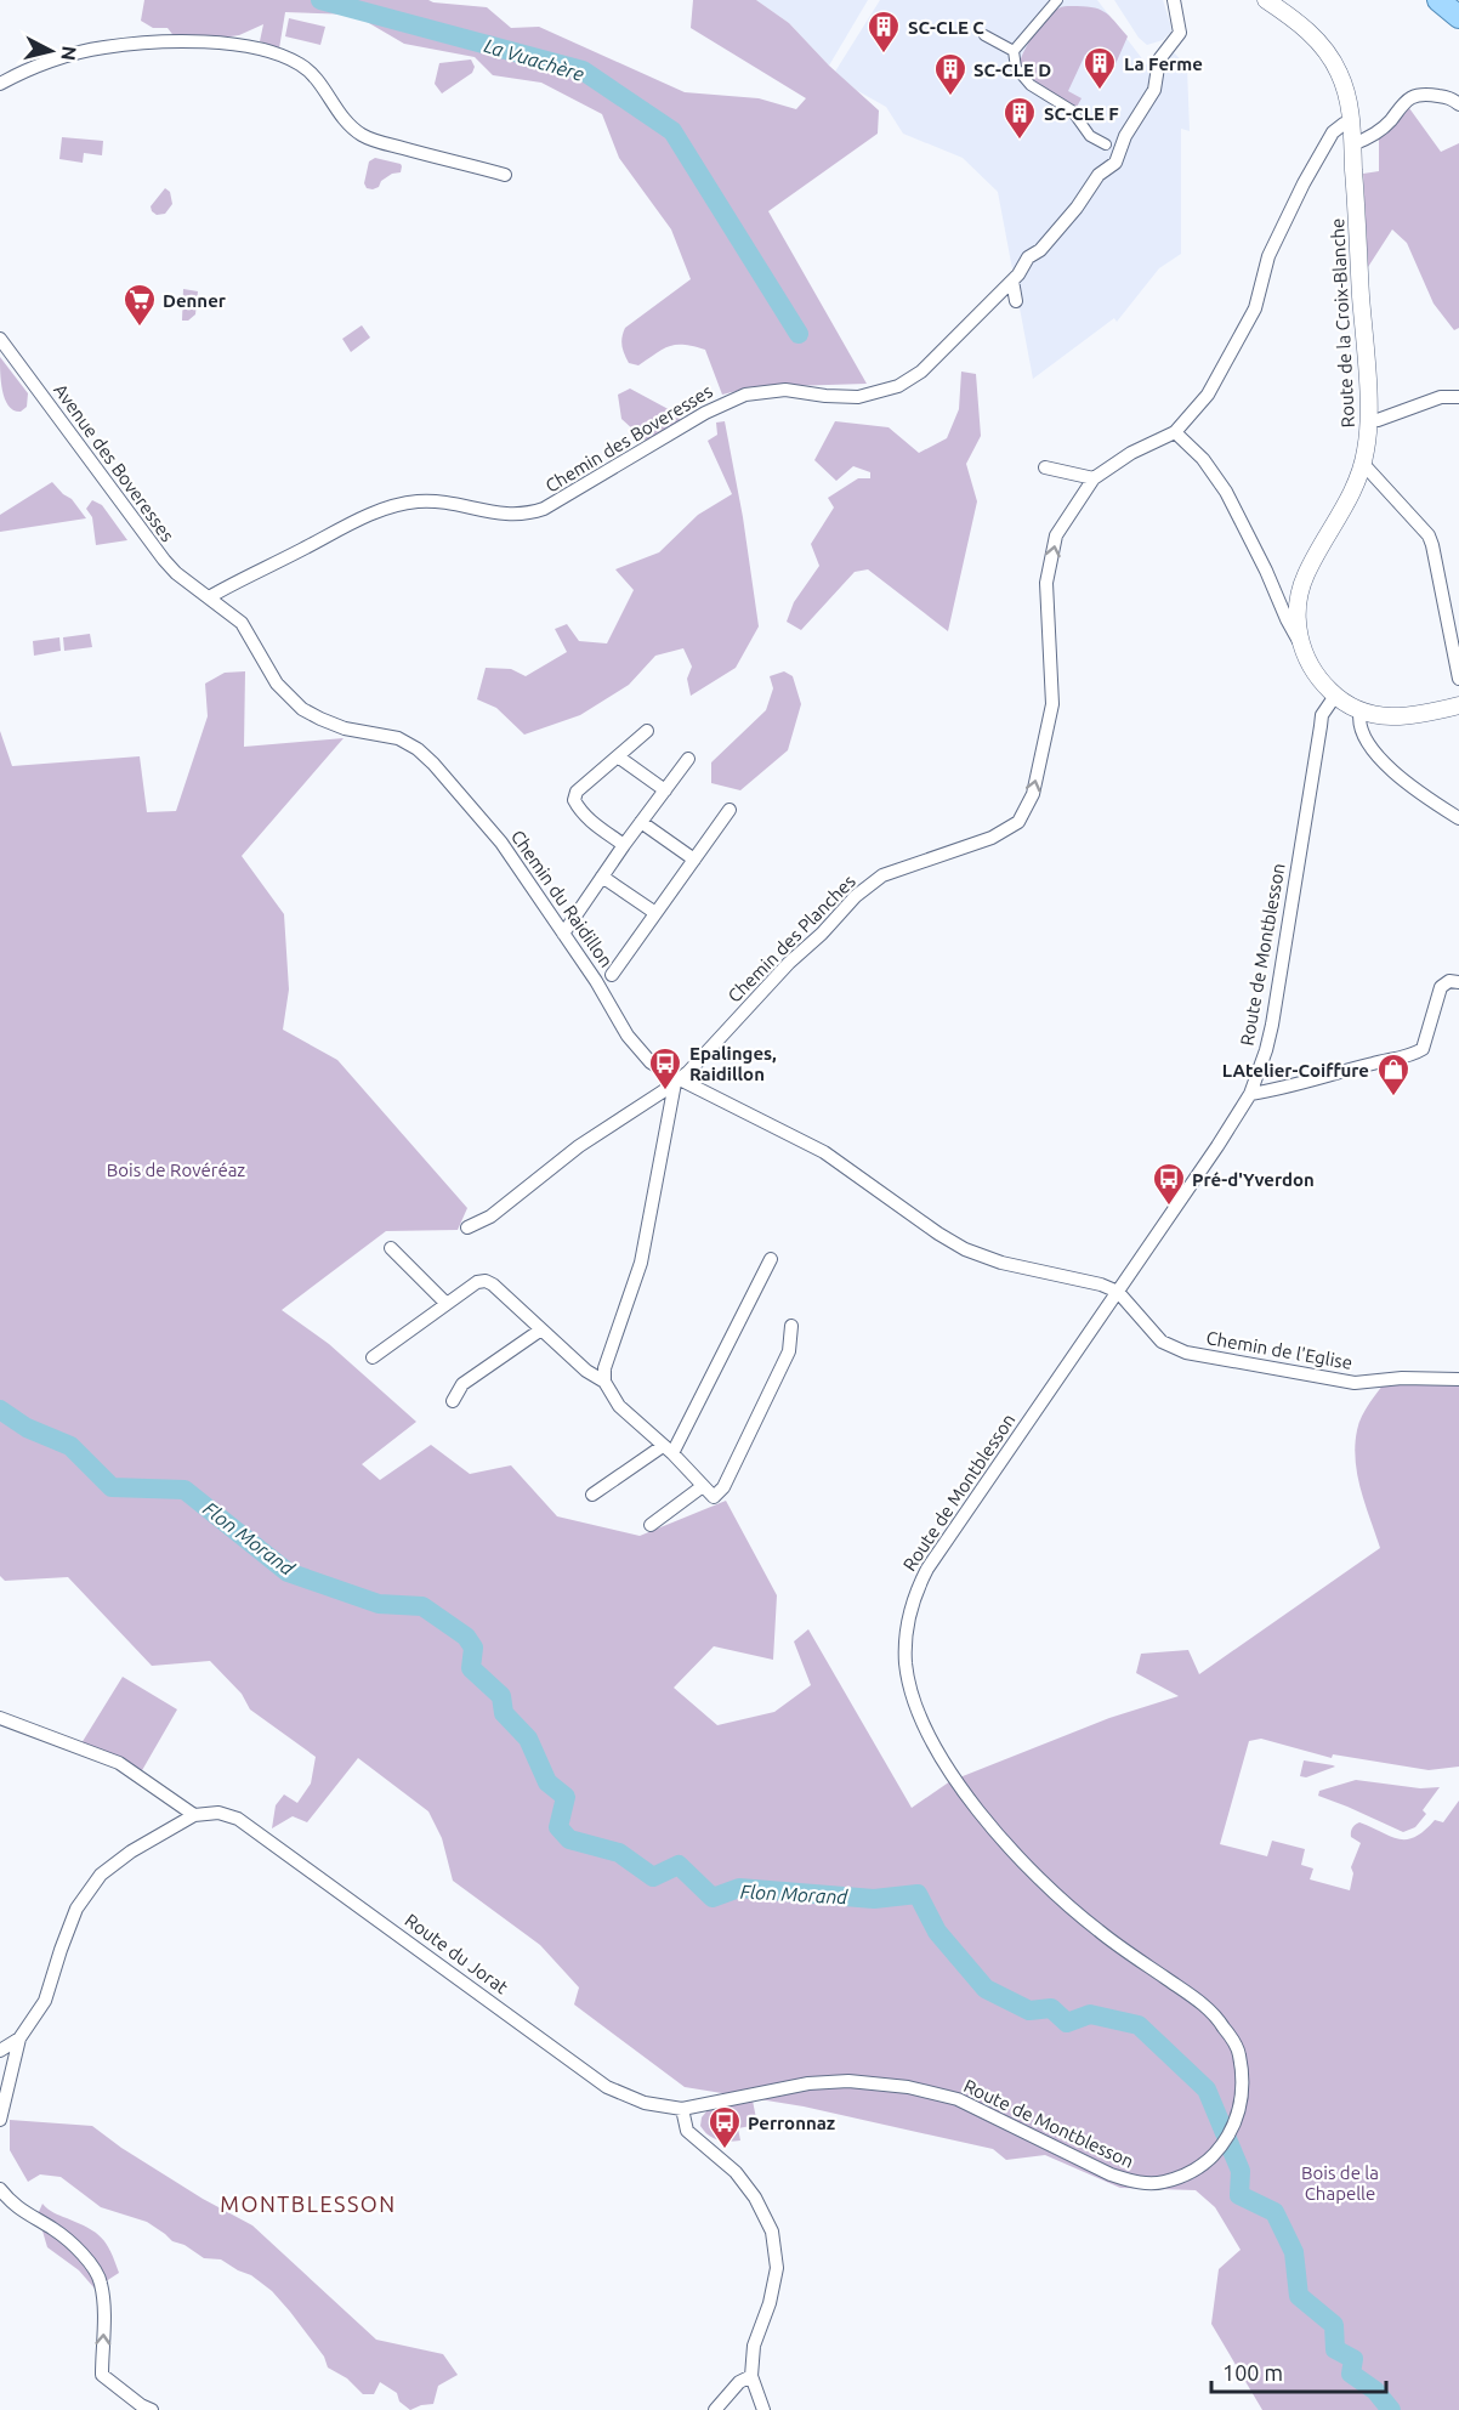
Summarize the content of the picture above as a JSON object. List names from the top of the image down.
{
  "streets": {
    "street": [
      "Route de la Croix-Blanche",
      "Chemin des Boveresses",
      "Avenue des Boveresses",
      "Chemin du Raidillon",
      "Chemin des Planches",
      "Route de Montblesson",
      "Chemin de l'Eglise",
      "Route du Jorat"
    ]
  },
  "crossings": [
    ["Route de la Croix-Blanche", "Chemin des Planches"],
    ["Route de la Croix-Blanche", "Route de Montblesson"],
    ["Chemin des Boveresses", "Avenue des Boveresses"],
    ["Chemin des Boveresses", "Chemin du Raidillon"],
    ["Avenue des Boveresses", "Chemin du Raidillon"],
    ["Chemin du Raidillon", "Chemin des Planches"],
    ["Chemin du Raidillon", "Route de Montblesson"],
    ["Chemin du Raidillon", "Chemin de l'Eglise"],
    ["Route de Montblesson", "Chemin de l'Eglise"],
    ["Route de Montblesson", "Route du Jorat"]
  ],
  "one_way": ["Chemin des Planches"],
  "districts": ["MONTBLESSON"],
  "water": ["La Vuachère", "Flon Morand"],
  "parks": ["Bois de Rovéréaz", "Bois de la Chapelle"],
  "places": {
    "building": [
      "SC-CLE C",
      "La Ferme",
      "SC-CLE D",
      "SC-CLE F"
    ],
    "supermarket": ["Denner"],
    "bus stop": ["Epalinges, Raidillon", "Pré-d'Yverdon", "Perronnaz"],
    "shop": ["LAtelier-Coiffure"]
  },
  "scale_bar": "100 m",
  "north": "right"
}
